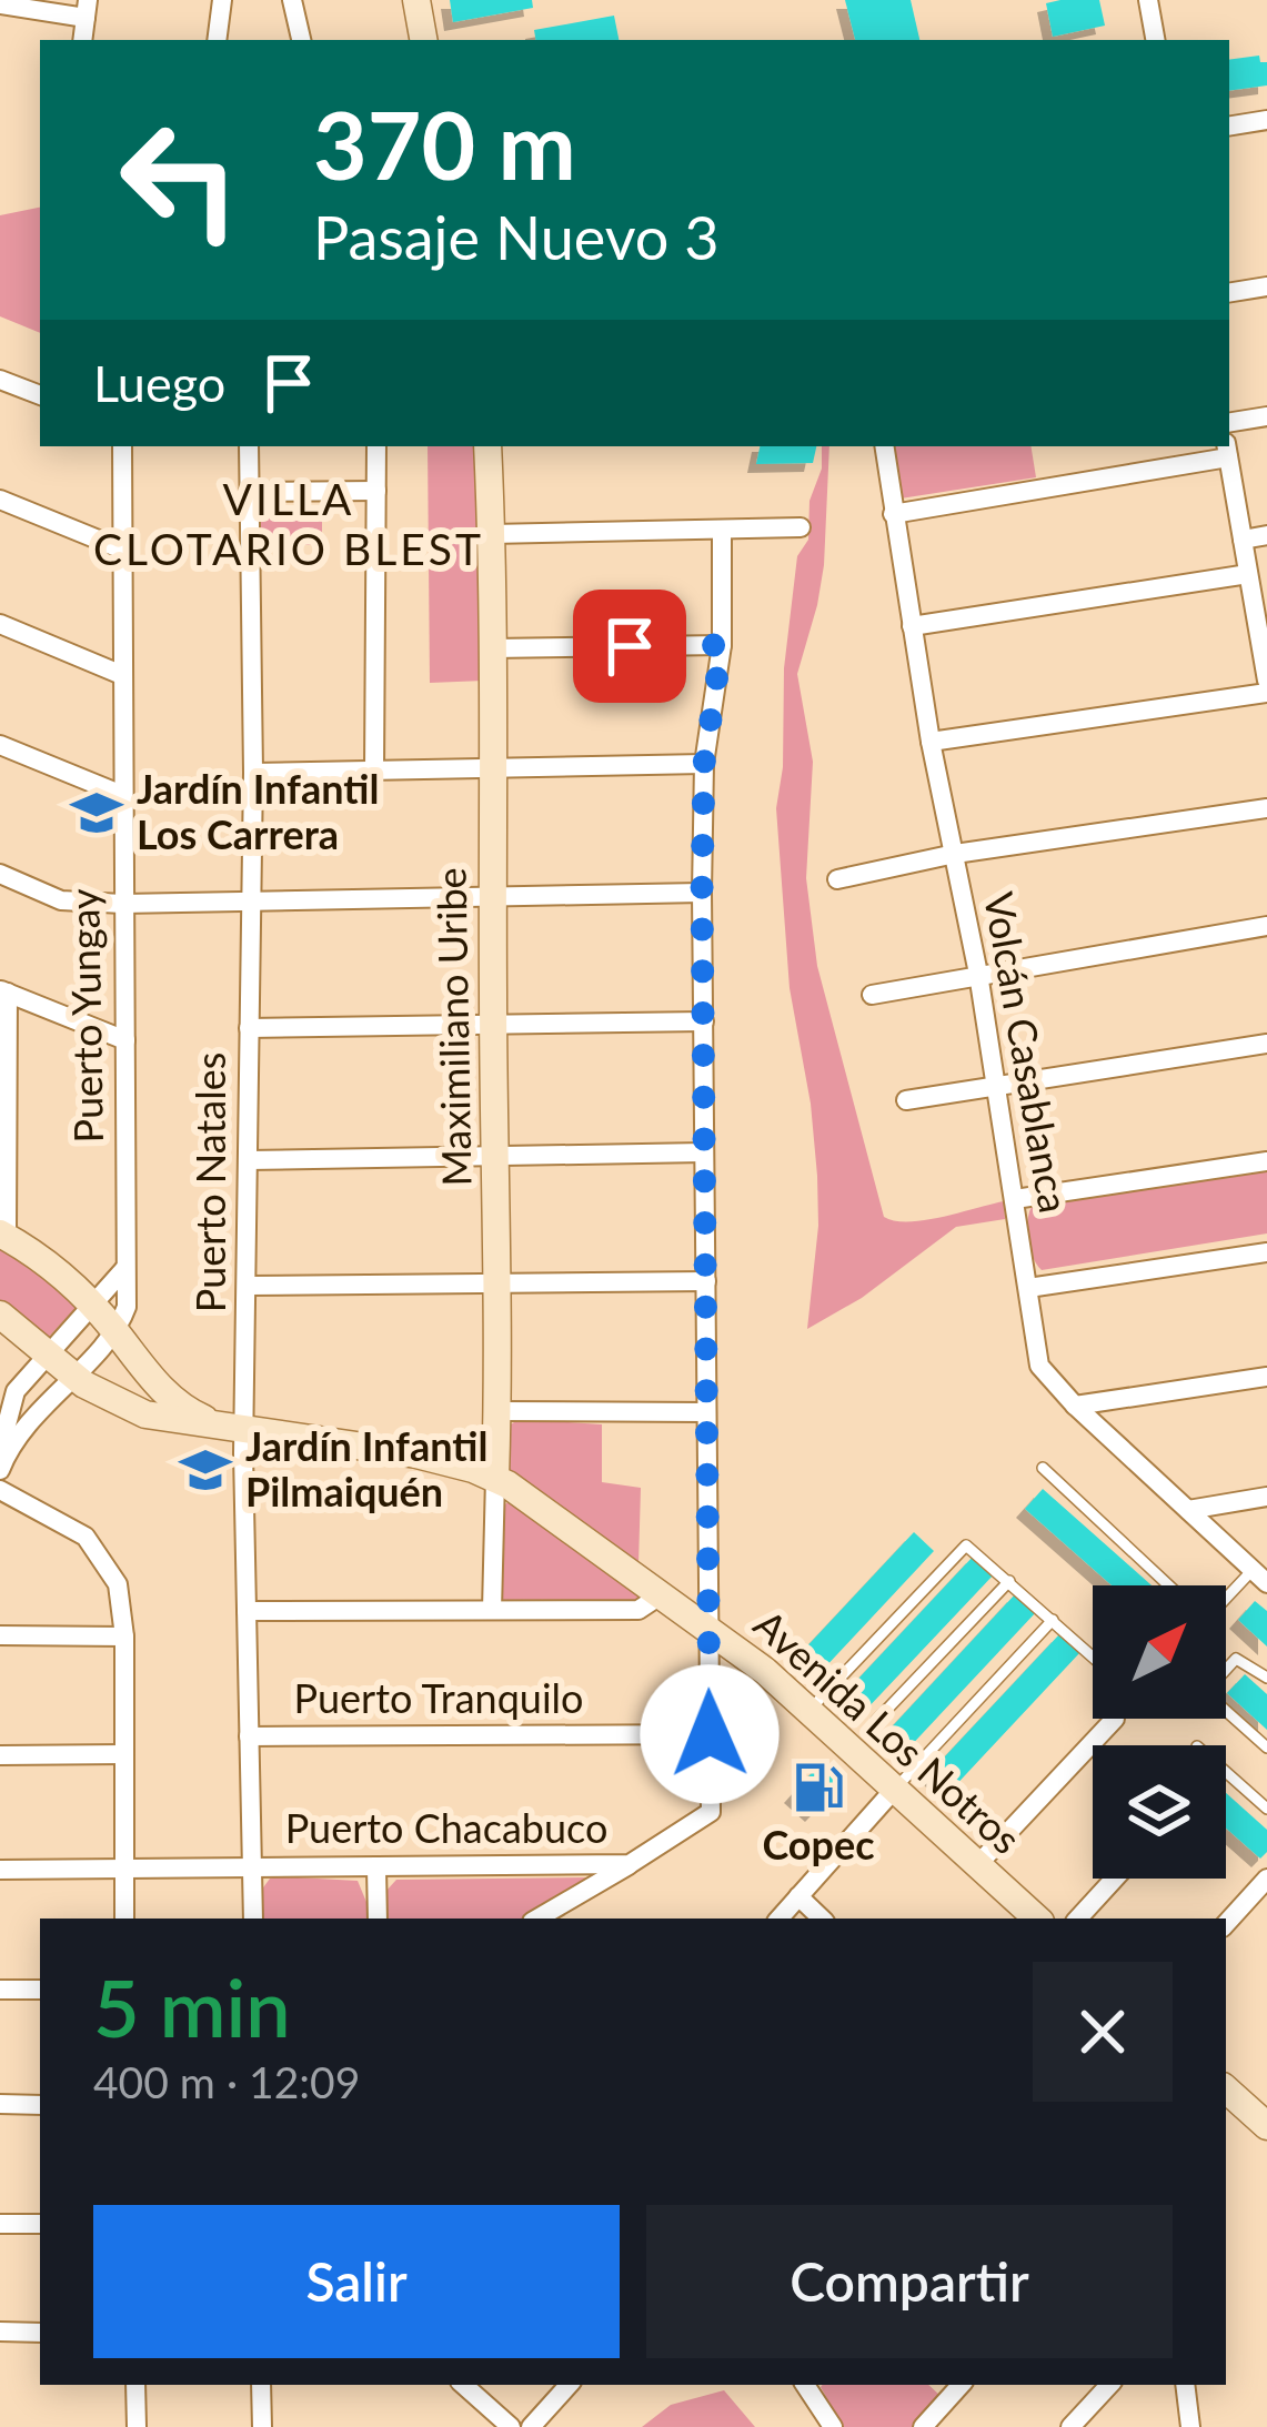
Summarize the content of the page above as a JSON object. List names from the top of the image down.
{
  "streets": {
    "main road": ["Maximiliano Uribe", "Avenida Los Notros"],
    "street": [
      "Puerto Yungay",
      "Volcán Casablanca",
      "Puerto Natales",
      "Puerto Tranquilo",
      "Puerto Chacabuco"
    ]
  },
  "crossings": [
    ["Puerto Yungay", "Avenida Los Notros"],
    ["Maximiliano Uribe", "Avenida Los Notros"],
    ["Puerto Natales", "Puerto Tranquilo"],
    ["Puerto Natales", "Avenida Los Notros"],
    ["Puerto Natales", "Puerto Chacabuco"],
    ["Puerto Tranquilo", "Puerto Chacabuco"],
    ["Avenida Los Notros", "Puerto Chacabuco"]
  ],
  "districts": ["VILLA CLOTARIO BLEST"],
  "places": {
    "school or university": ["Jardín Infantil Los Carrera", "Jardín Infantil Pilmaiquén"],
    "fuel station": ["Copec"]
  },
  "north": "top right",
  "page": {
    "turn": ["370 m", "Pasaje Nuevo 3"],
    "then": "Luego",
    "heading": ["5 min", "400 m · 12:09"],
    "buttons": ["Salir", "Compartir"]
  }
}
